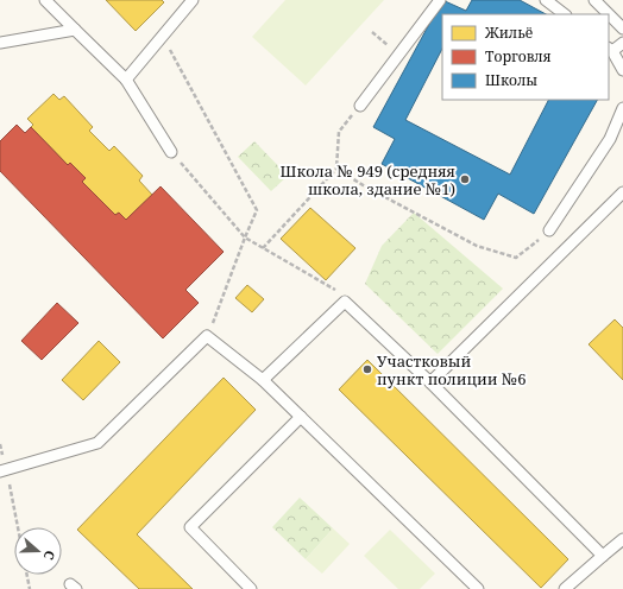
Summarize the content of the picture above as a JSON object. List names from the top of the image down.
{
  "places": ["Школа № 949 (средняя школа, здание №1)", "Участковый пункт полиции №6"],
  "legend": ["Жильё", "Торговля", "Школы"],
  "north": "right"
}
